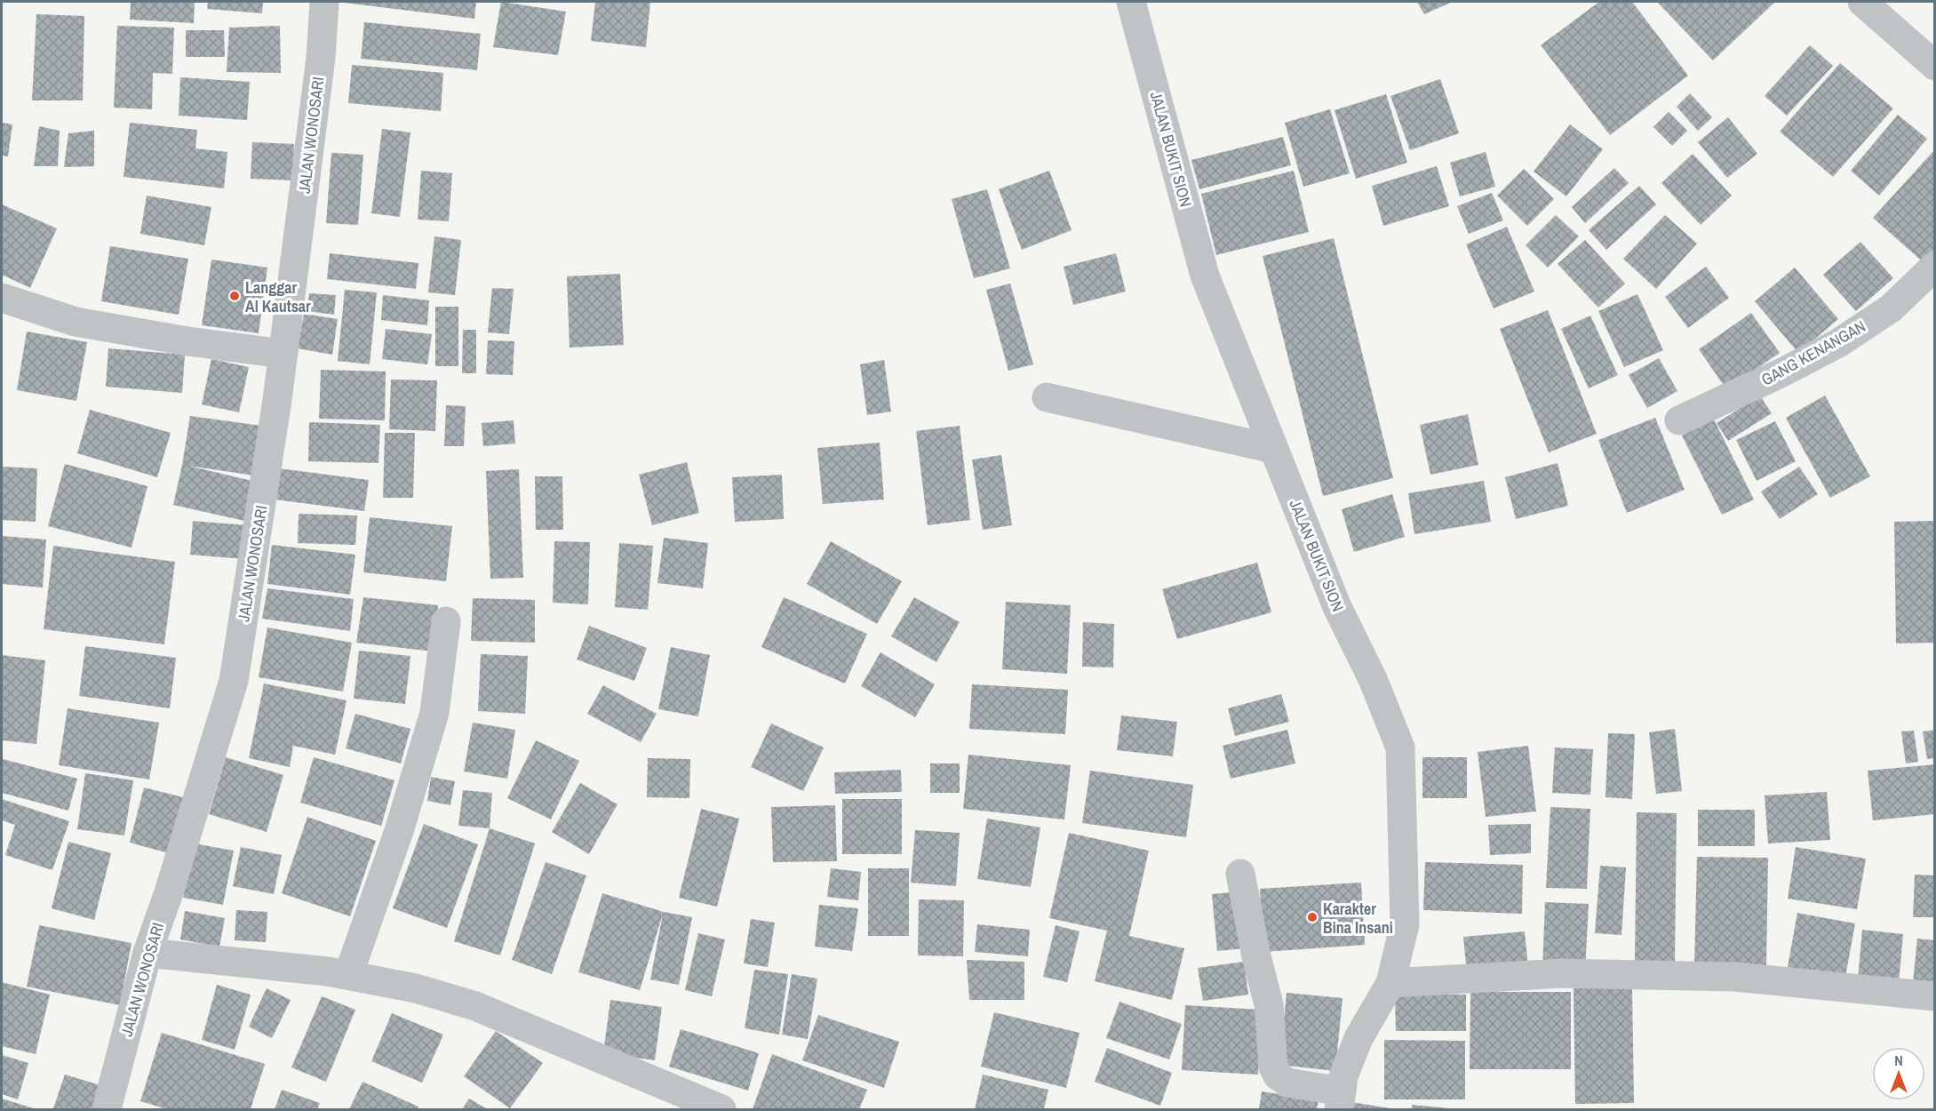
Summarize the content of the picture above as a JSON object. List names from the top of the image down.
{
  "streets": {
    "street": ["JALAN WONOSARI", "JALAN BUKIT SION", "GANG KENANGAN"]
  },
  "places": ["Langgar Al Kautsar", "Karakter Bina Insani"],
  "north": "top"
}
